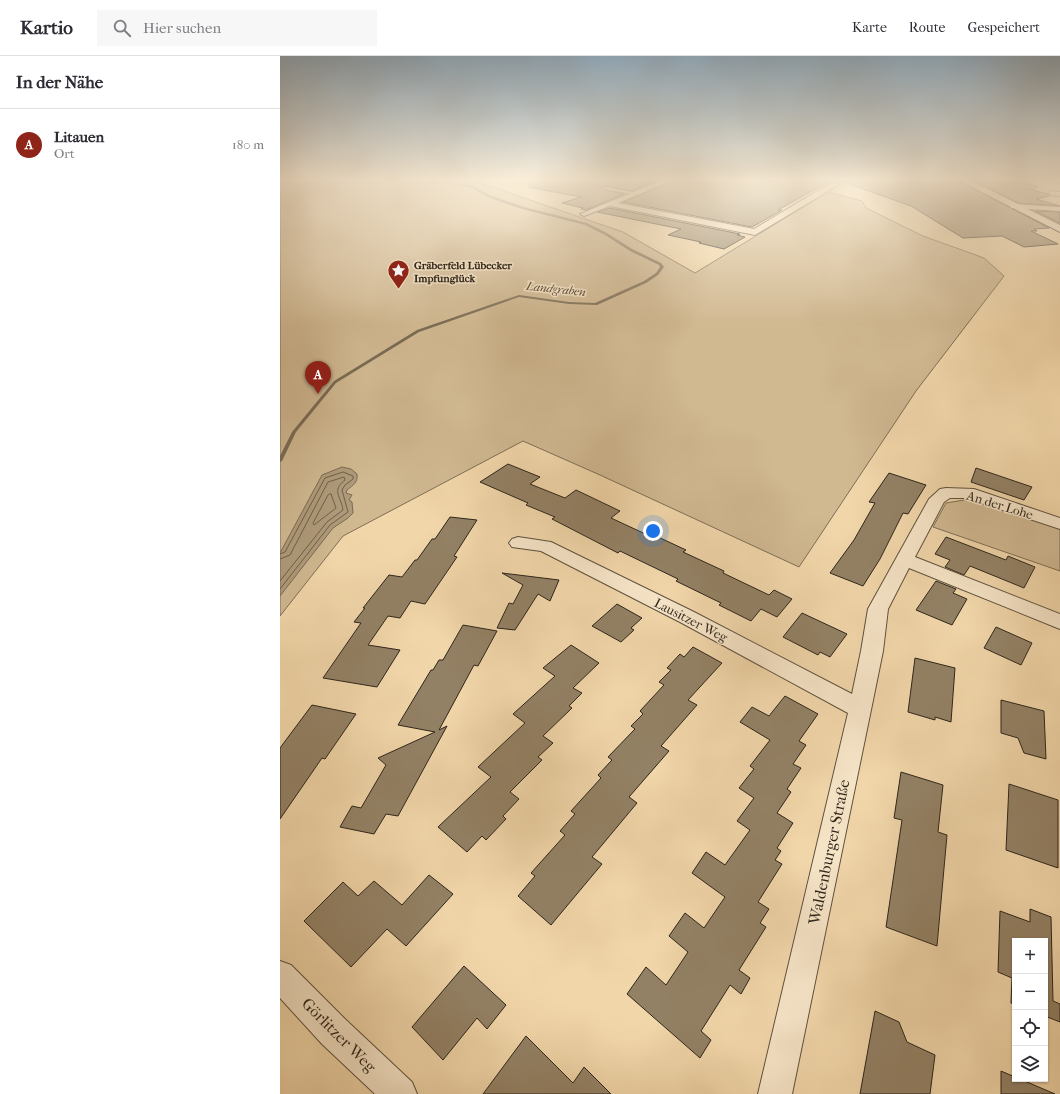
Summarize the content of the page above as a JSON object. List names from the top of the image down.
{
  "streets": {
    "street": [
      "An der Lohe",
      "Lausitzer Weg",
      "Waldenburger Straße",
      "Görlitzer Weg"
    ]
  },
  "crossings": [
    ["An der Lohe", "Waldenburger Straße"],
    ["Lausitzer Weg", "Waldenburger Straße"]
  ],
  "water": ["Landgraben"],
  "places": {
    "place": ["Gräberfeld Lübecker Impfunglück"]
  },
  "page": {
    "header": "Kartio",
    "search": "Hier suchen",
    "nav": ["Karte", "Route", "Gespeichert"],
    "heading": "In der Nähe",
    "list": [
      {
        "mark": "A",
        "name": "Litauen",
        "note": "Ort",
        "value": "180 m"
      }
    ],
    "pins": "A",
    "map_buttons": ["+", "−"]
  }
}
